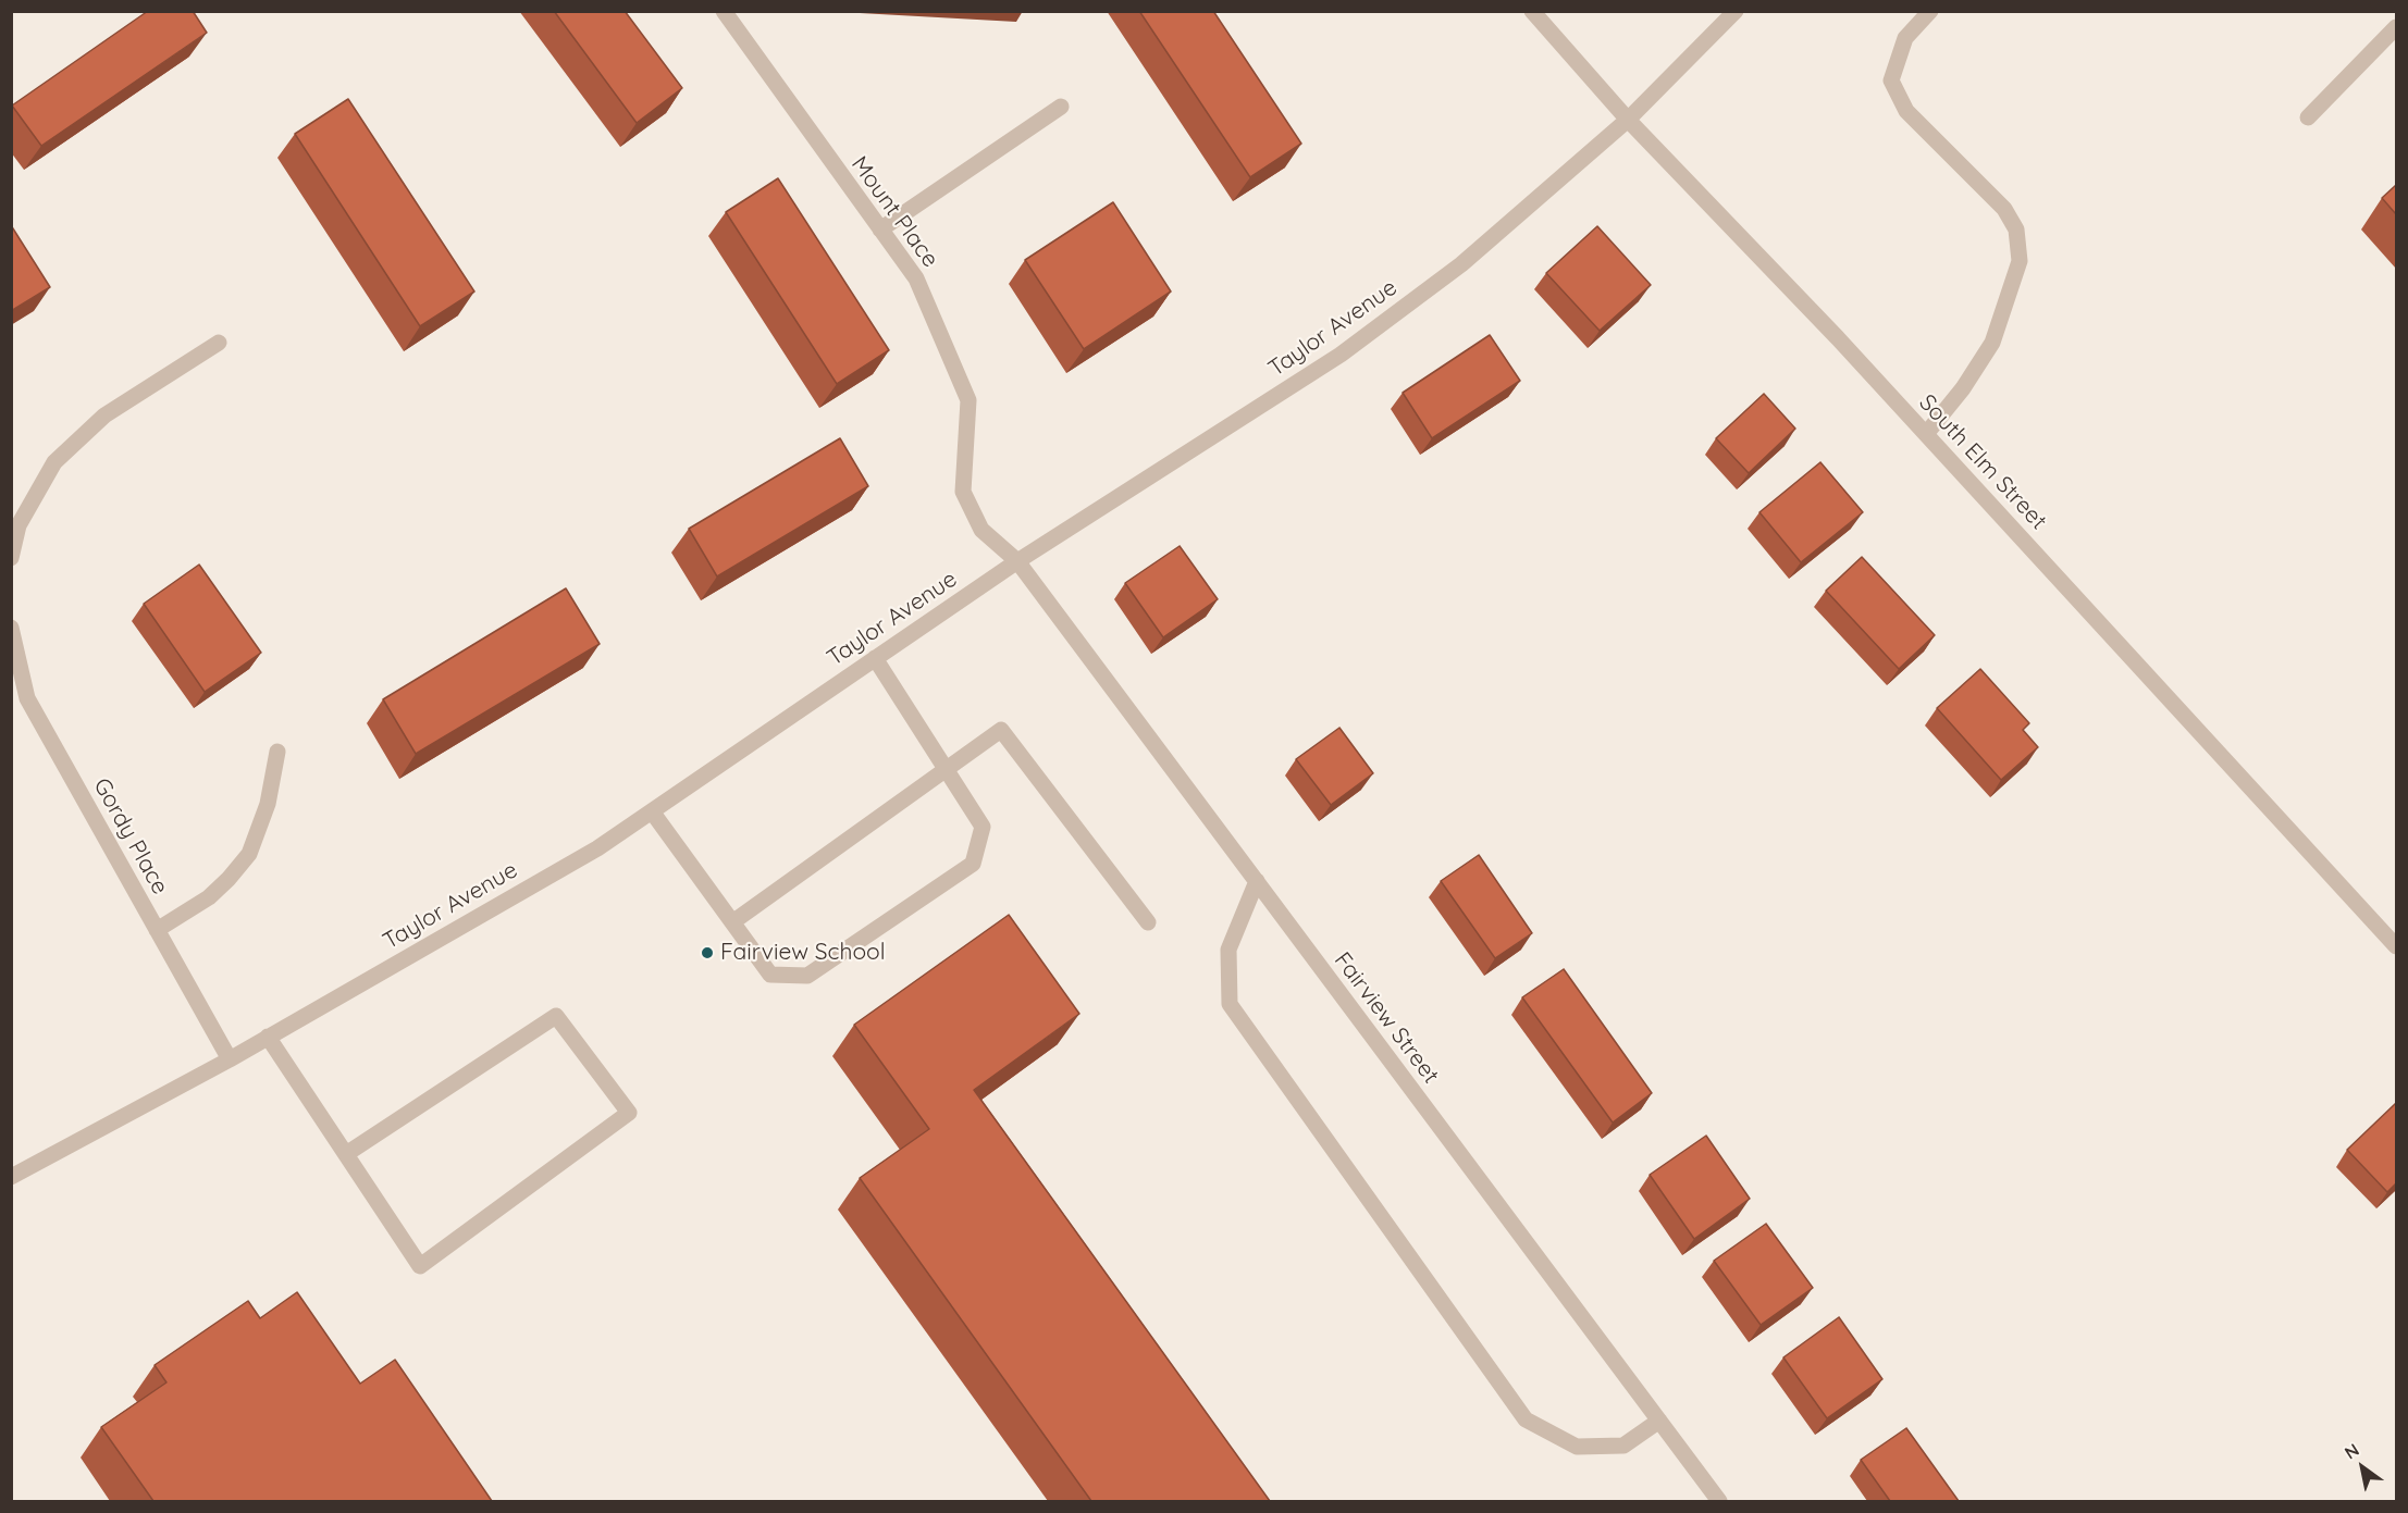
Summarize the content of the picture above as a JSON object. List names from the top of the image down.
{
  "streets": {
    "street": [
      "Mount Place",
      "Taylor Avenue",
      "South Elm Street",
      "Gordy Place",
      "Fairview Street"
    ]
  },
  "crossings": [
    ["Mount Place", "Taylor Avenue"],
    ["Mount Place", "Fairview Street"],
    ["Taylor Avenue", "South Elm Street"],
    ["Taylor Avenue", "Gordy Place"],
    ["Taylor Avenue", "Fairview Street"]
  ],
  "places": ["Fairview School"],
  "north": "top left"
}
